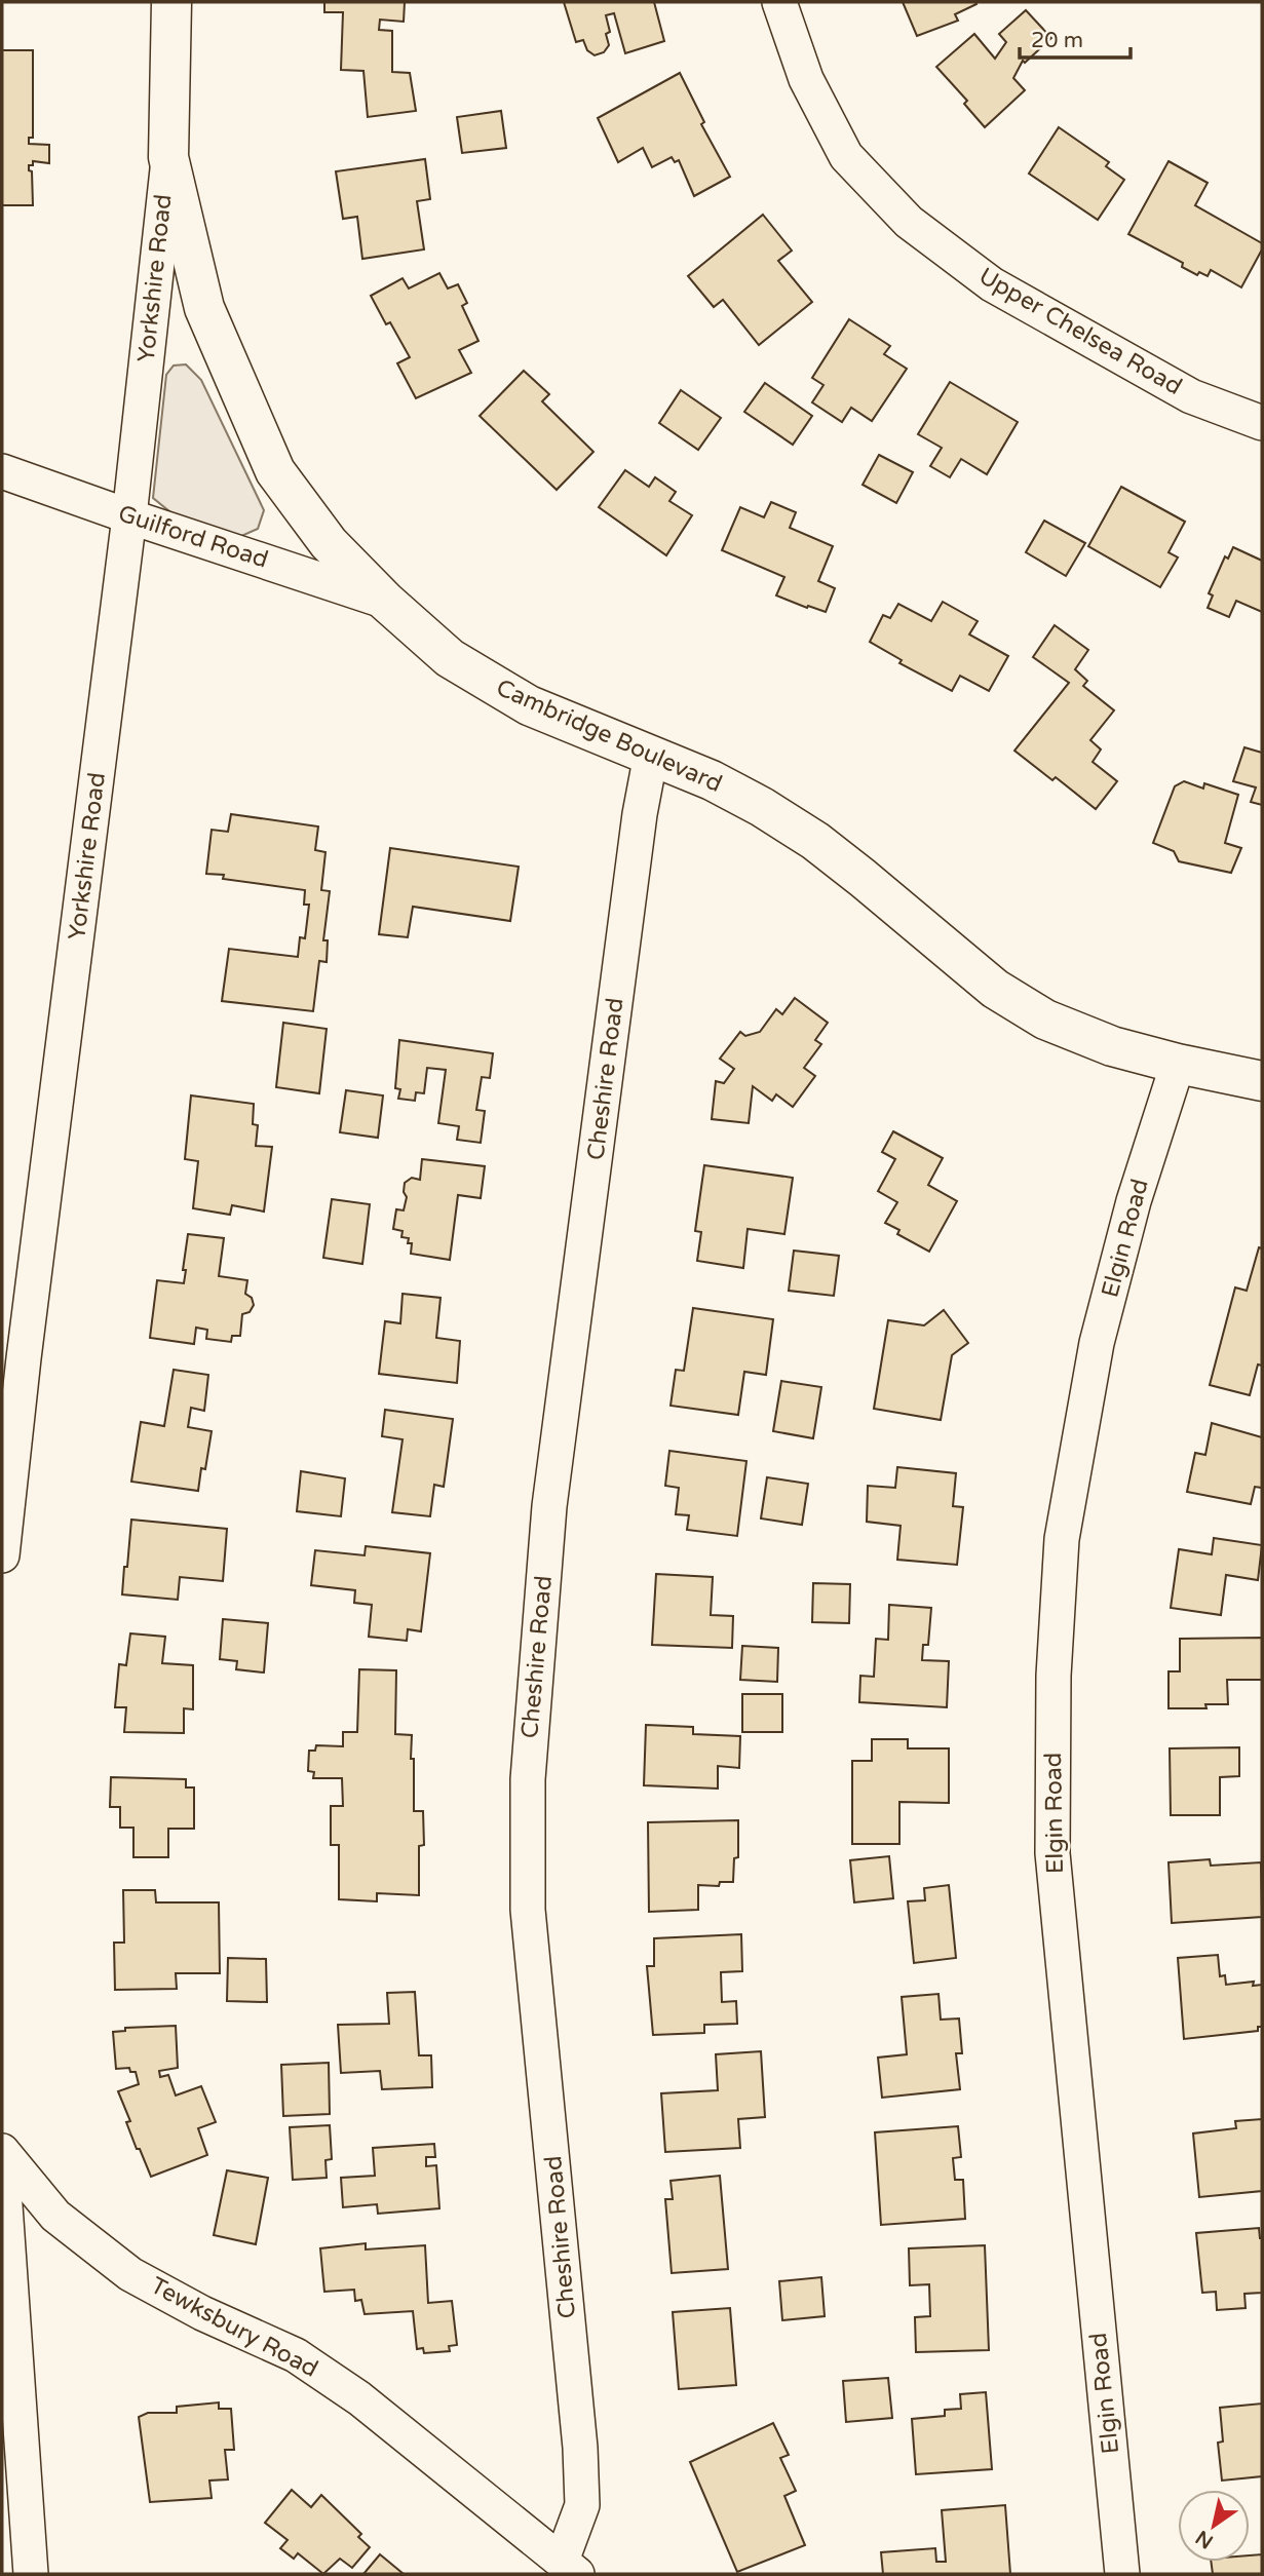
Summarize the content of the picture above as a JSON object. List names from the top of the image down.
{
  "streets": {
    "street": [
      "Yorkshire Road",
      "Upper Chelsea Road",
      "Guilford Road",
      "Cambridge Boulevard",
      "Cheshire Road",
      "Elgin Road",
      "Tewksbury Road"
    ]
  },
  "crossings": [
    ["Yorkshire Road", "Guilford Road"],
    ["Yorkshire Road", "Cambridge Boulevard"],
    ["Guilford Road", "Cambridge Boulevard"],
    ["Cambridge Boulevard", "Cheshire Road"],
    ["Cambridge Boulevard", "Elgin Road"],
    ["Cheshire Road", "Tewksbury Road"]
  ],
  "scale_bar": "20 m",
  "north": "bottom left"
}
